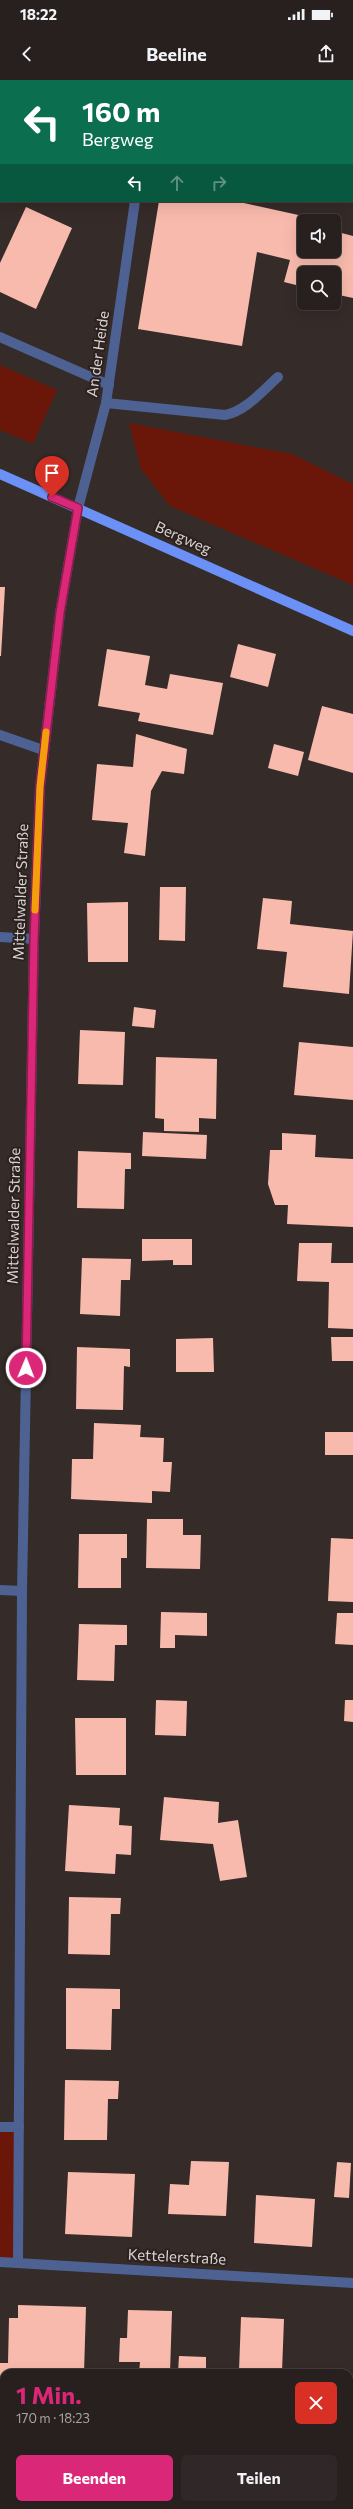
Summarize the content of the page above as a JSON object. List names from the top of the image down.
{
  "streets": {
    "main road": ["Bergweg"],
    "street": ["An der Heide", "Mittelwalder Straße", "Kettelerstraße"]
  },
  "crossings": [
    ["An der Heide", "Bergweg"],
    ["An der Heide", "Mittelwalder Straße"],
    ["Bergweg", "Mittelwalder Straße"],
    ["Mittelwalder Straße", "Kettelerstraße"]
  ],
  "page": {
    "status": "18:22",
    "header": "Beeline",
    "turn": ["160 m", "Bergweg"],
    "heading": ["1 Min.", "170 m · 18:23"],
    "buttons": ["Beenden", "Teilen"]
  }
}
